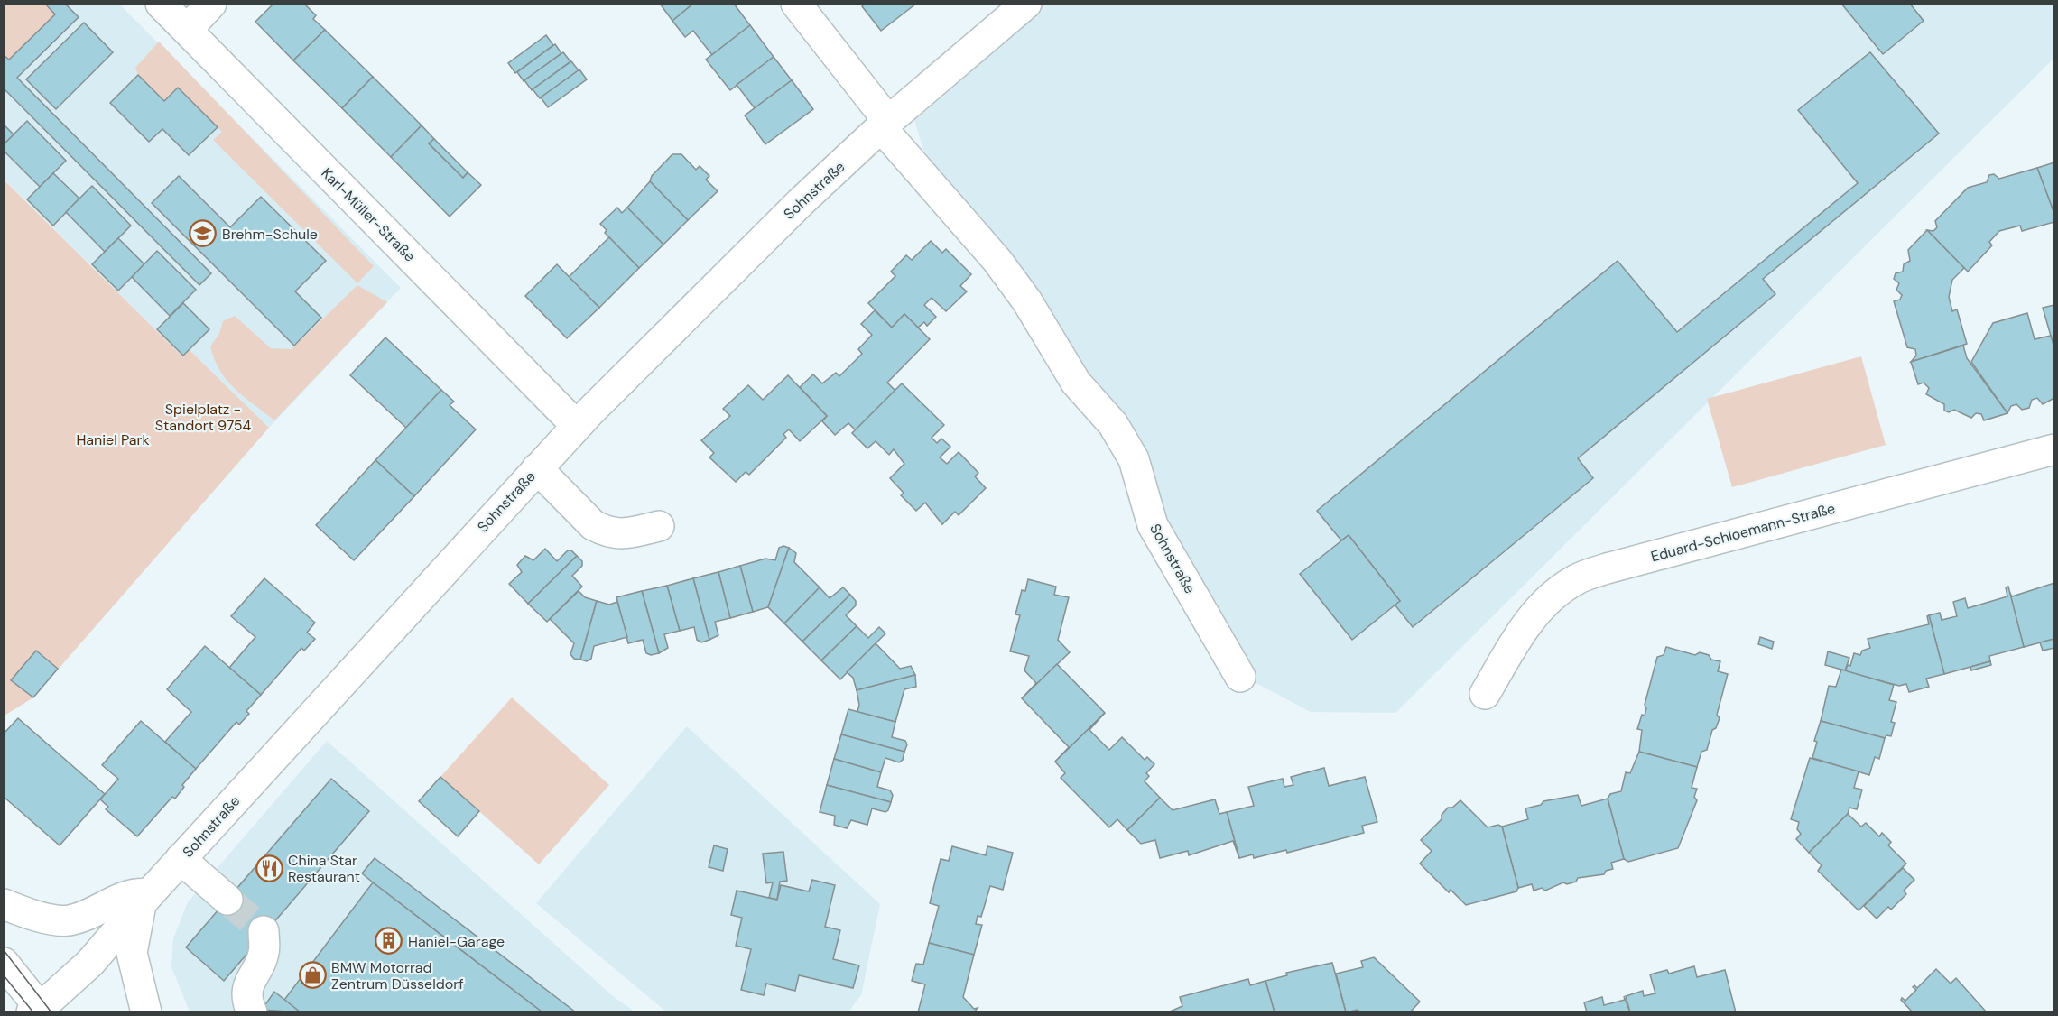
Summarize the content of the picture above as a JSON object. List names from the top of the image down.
{
  "streets": {
    "street": ["Sohnstraße", "Karl-Müller-Straße", "Eduard-Schloemann-Straße"]
  },
  "crossings": [
    ["Sohnstraße", "Karl-Müller-Straße"]
  ],
  "parks": ["Spielplatz - Standort 9754", "Haniel Park"],
  "places": {
    "school or university": ["Brehm-Schule"],
    "restaurant": ["China Star Restaurant"],
    "building": ["Haniel-Garage"],
    "shop": ["BMW Motorrad Zentrum Düsseldorf"]
  }
}
